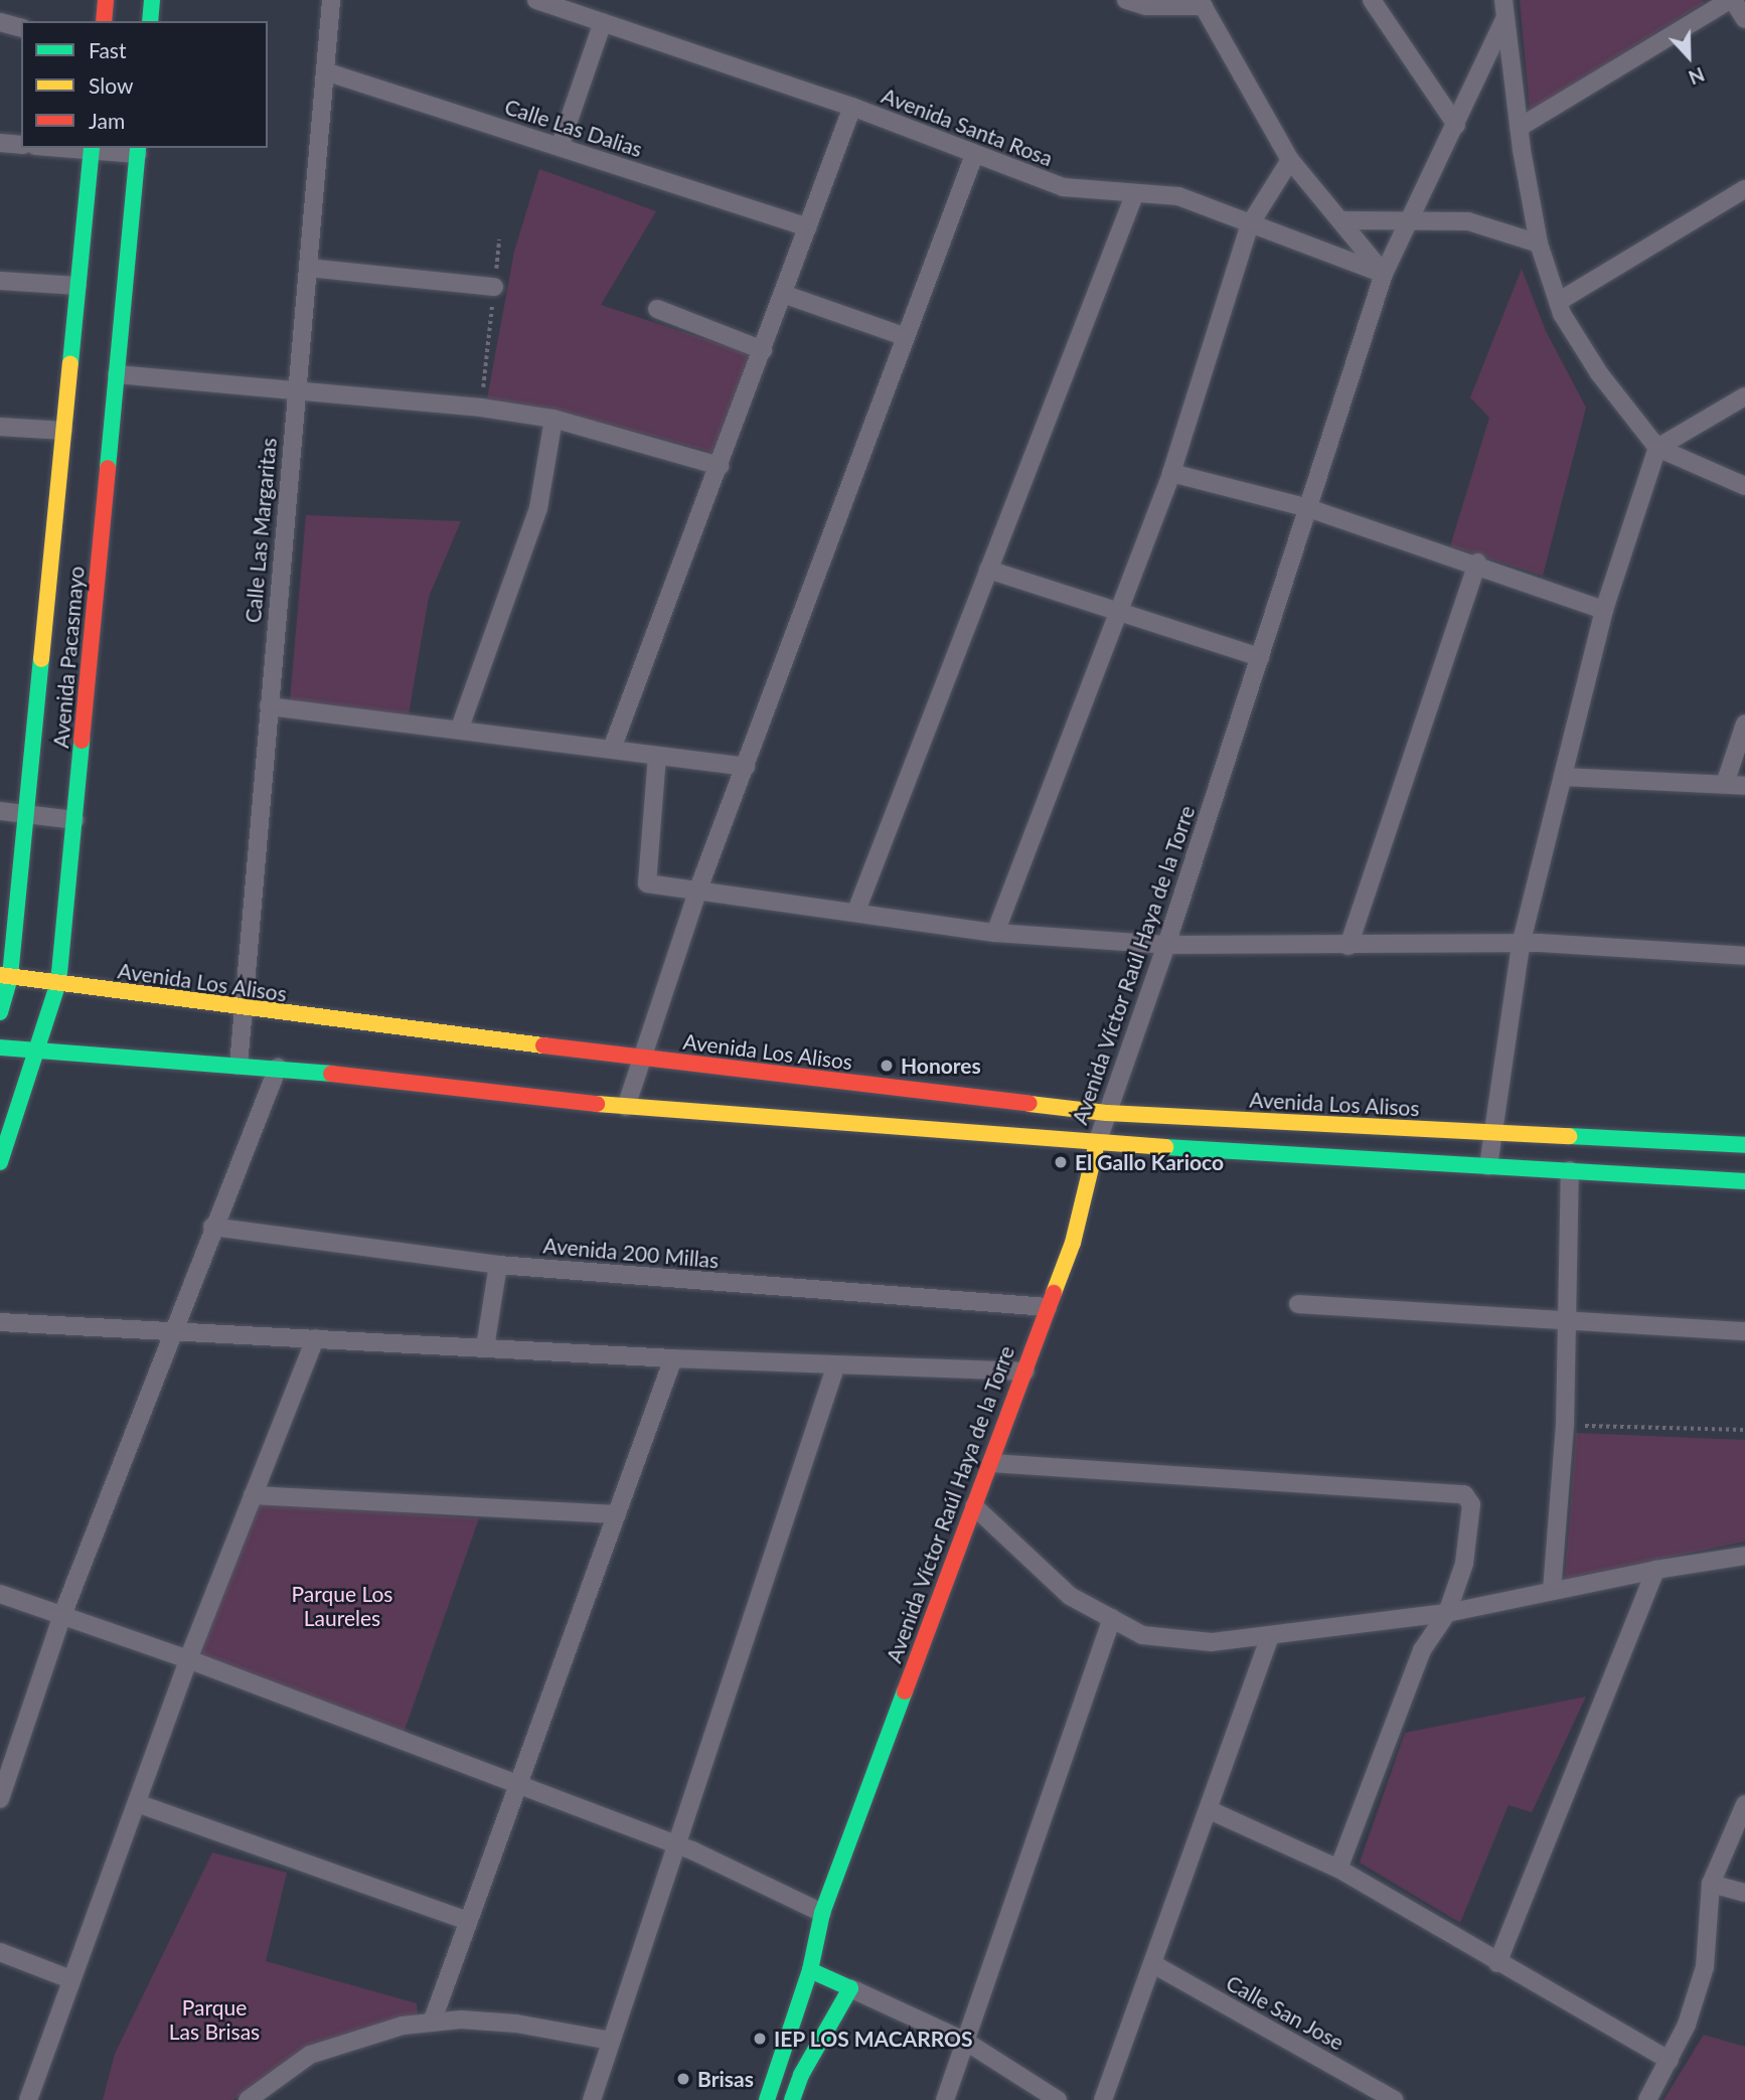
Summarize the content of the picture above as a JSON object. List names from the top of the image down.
{
  "streets": {
    "street": [
      "Avenida Santa Rosa",
      "Calle Las Dalias",
      "Calle Las Margaritas",
      "Avenida Pacasmayo",
      "Avenida Víctor Raúl Haya de la Torre",
      "Avenida Los Alisos",
      "Avenida 200 Millas",
      "Calle San Jose"
    ]
  },
  "crossings": [
    ["Avenida Santa Rosa", "Avenida Víctor Raúl Haya de la Torre"],
    ["Calle Las Dalias", "Calle Las Margaritas"],
    ["Calle Las Margaritas", "Avenida Los Alisos"],
    ["Avenida Pacasmayo", "Avenida Los Alisos"],
    ["Avenida Víctor Raúl Haya de la Torre", "Avenida Los Alisos"],
    ["Avenida Víctor Raúl Haya de la Torre", "Avenida 200 Millas"]
  ],
  "parks": ["Parque Los Laureles", "Parque Las Brisas"],
  "places": [
    "Honores",
    "El Gallo Karioco",
    "IEP LOS MACARROS",
    "Brisas"
  ],
  "legend": ["Fast", "Slow", "Jam"],
  "north": "bottom"
}
